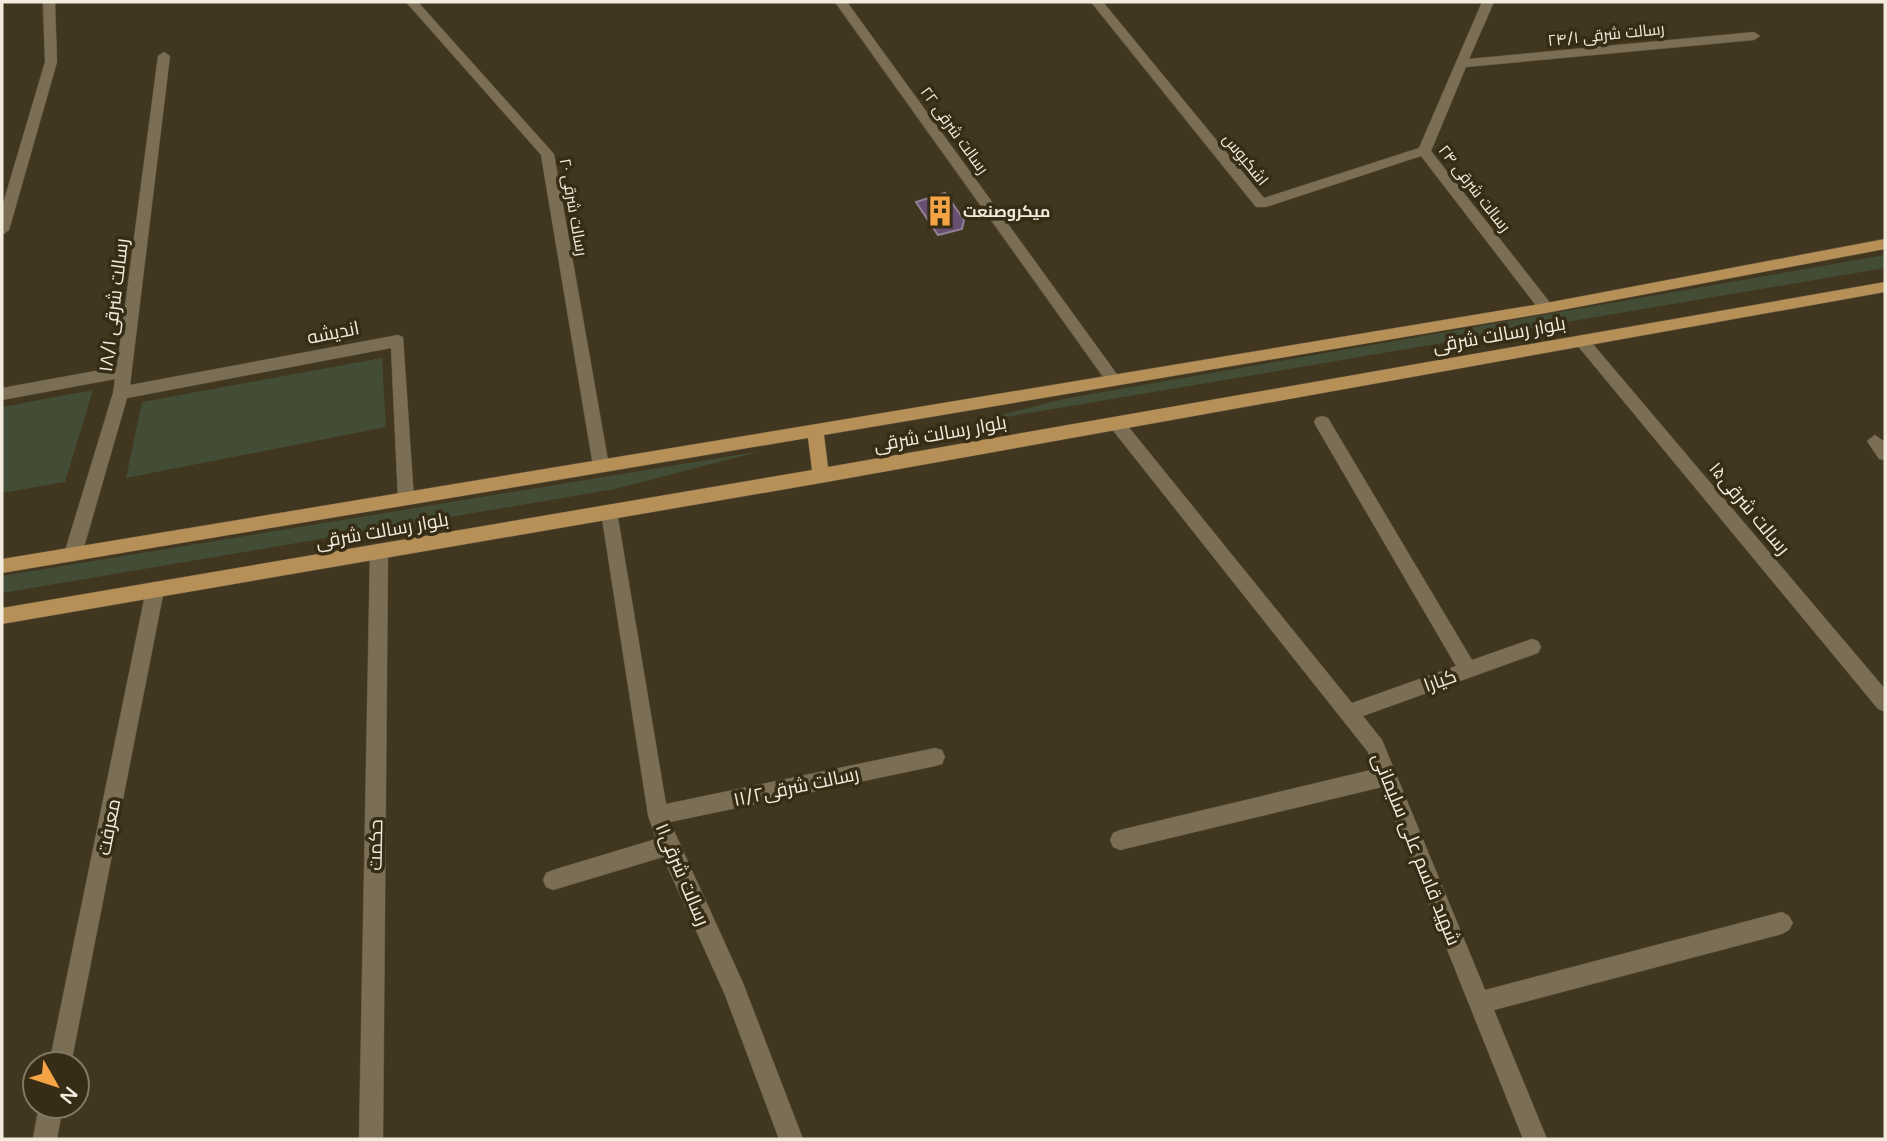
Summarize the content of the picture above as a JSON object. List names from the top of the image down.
{
  "streets": {
    "main road": ["بلوار رسالت شرقی"],
    "street": [
      "رسالت شرقی ۲۴/۱",
      "رسالت شرقی ۲۲",
      "اشکبوس",
      "رسالت شرقی ۲۴",
      "رسالت شرقی ۲۰",
      "رسالت شرقی ۱۸/۱",
      "اندیشه",
      "رسالت شرقی۱۵",
      "کیارا",
      "رسالت شرقی۱۱/۲",
      "معرفت",
      "حکمت",
      "شهید قاسم علی سلیمانی",
      "رسالت شرقی۱۱"
    ]
  },
  "crossings": [
    ["رسالت شرقی ۲۴/۱", "رسالت شرقی ۲۴"],
    ["رسالت شرقی ۲۲", "بلوار رسالت شرقی"],
    ["اشکبوس", "رسالت شرقی ۲۴"],
    ["رسالت شرقی ۲۴", "بلوار رسالت شرقی"],
    ["رسالت شرقی ۲۰", "بلوار رسالت شرقی"],
    ["رسالت شرقی ۱۸/۱", "اندیشه"],
    ["رسالت شرقی ۱۸/۱", "بلوار رسالت شرقی"],
    ["اندیشه", "بلوار رسالت شرقی"],
    ["بلوار رسالت شرقی", "رسالت شرقی۱۵"],
    ["بلوار رسالت شرقی", "معرفت"],
    ["بلوار رسالت شرقی", "حکمت"],
    ["بلوار رسالت شرقی", "شهید قاسم علی سلیمانی"],
    ["بلوار رسالت شرقی", "رسالت شرقی۱۱"],
    ["کیارا", "شهید قاسم علی سلیمانی"],
    ["رسالت شرقی۱۱/۲", "رسالت شرقی۱۱"]
  ],
  "places": {
    "building": ["میکروصنعت"]
  },
  "north": "bottom right"
}
